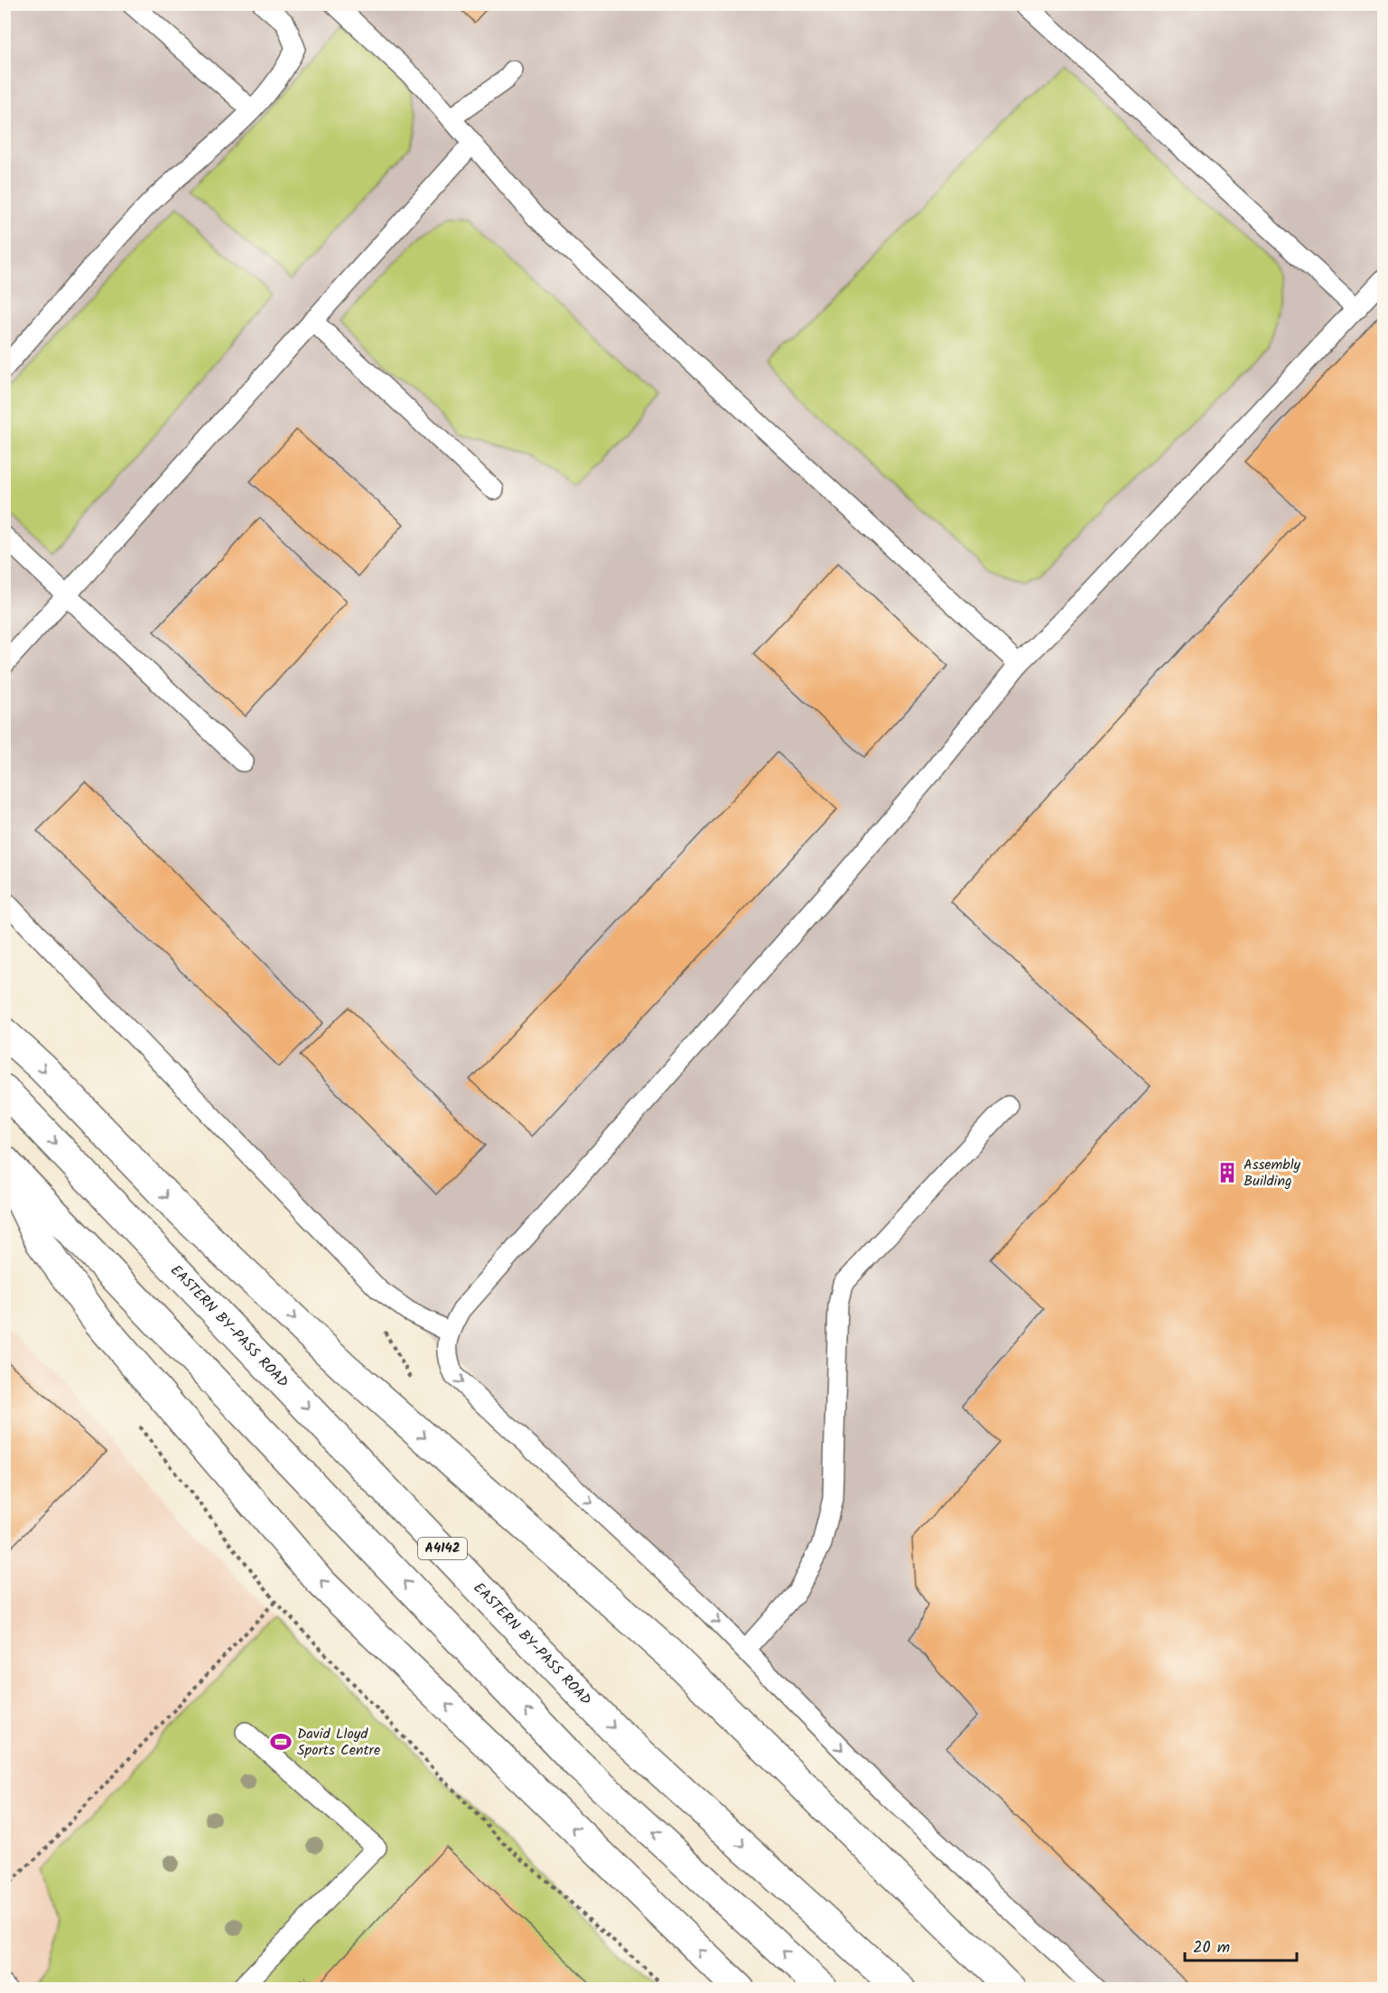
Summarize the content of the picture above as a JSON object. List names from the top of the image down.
{
  "streets": {
    "highway": ["EASTERN BY-PASS ROAD", "A4142"]
  },
  "places": {
    "building": ["Assembly Building"],
    "sports": ["David Lloyd Sports Centre"]
  },
  "scale_bar": "20 m"
}
